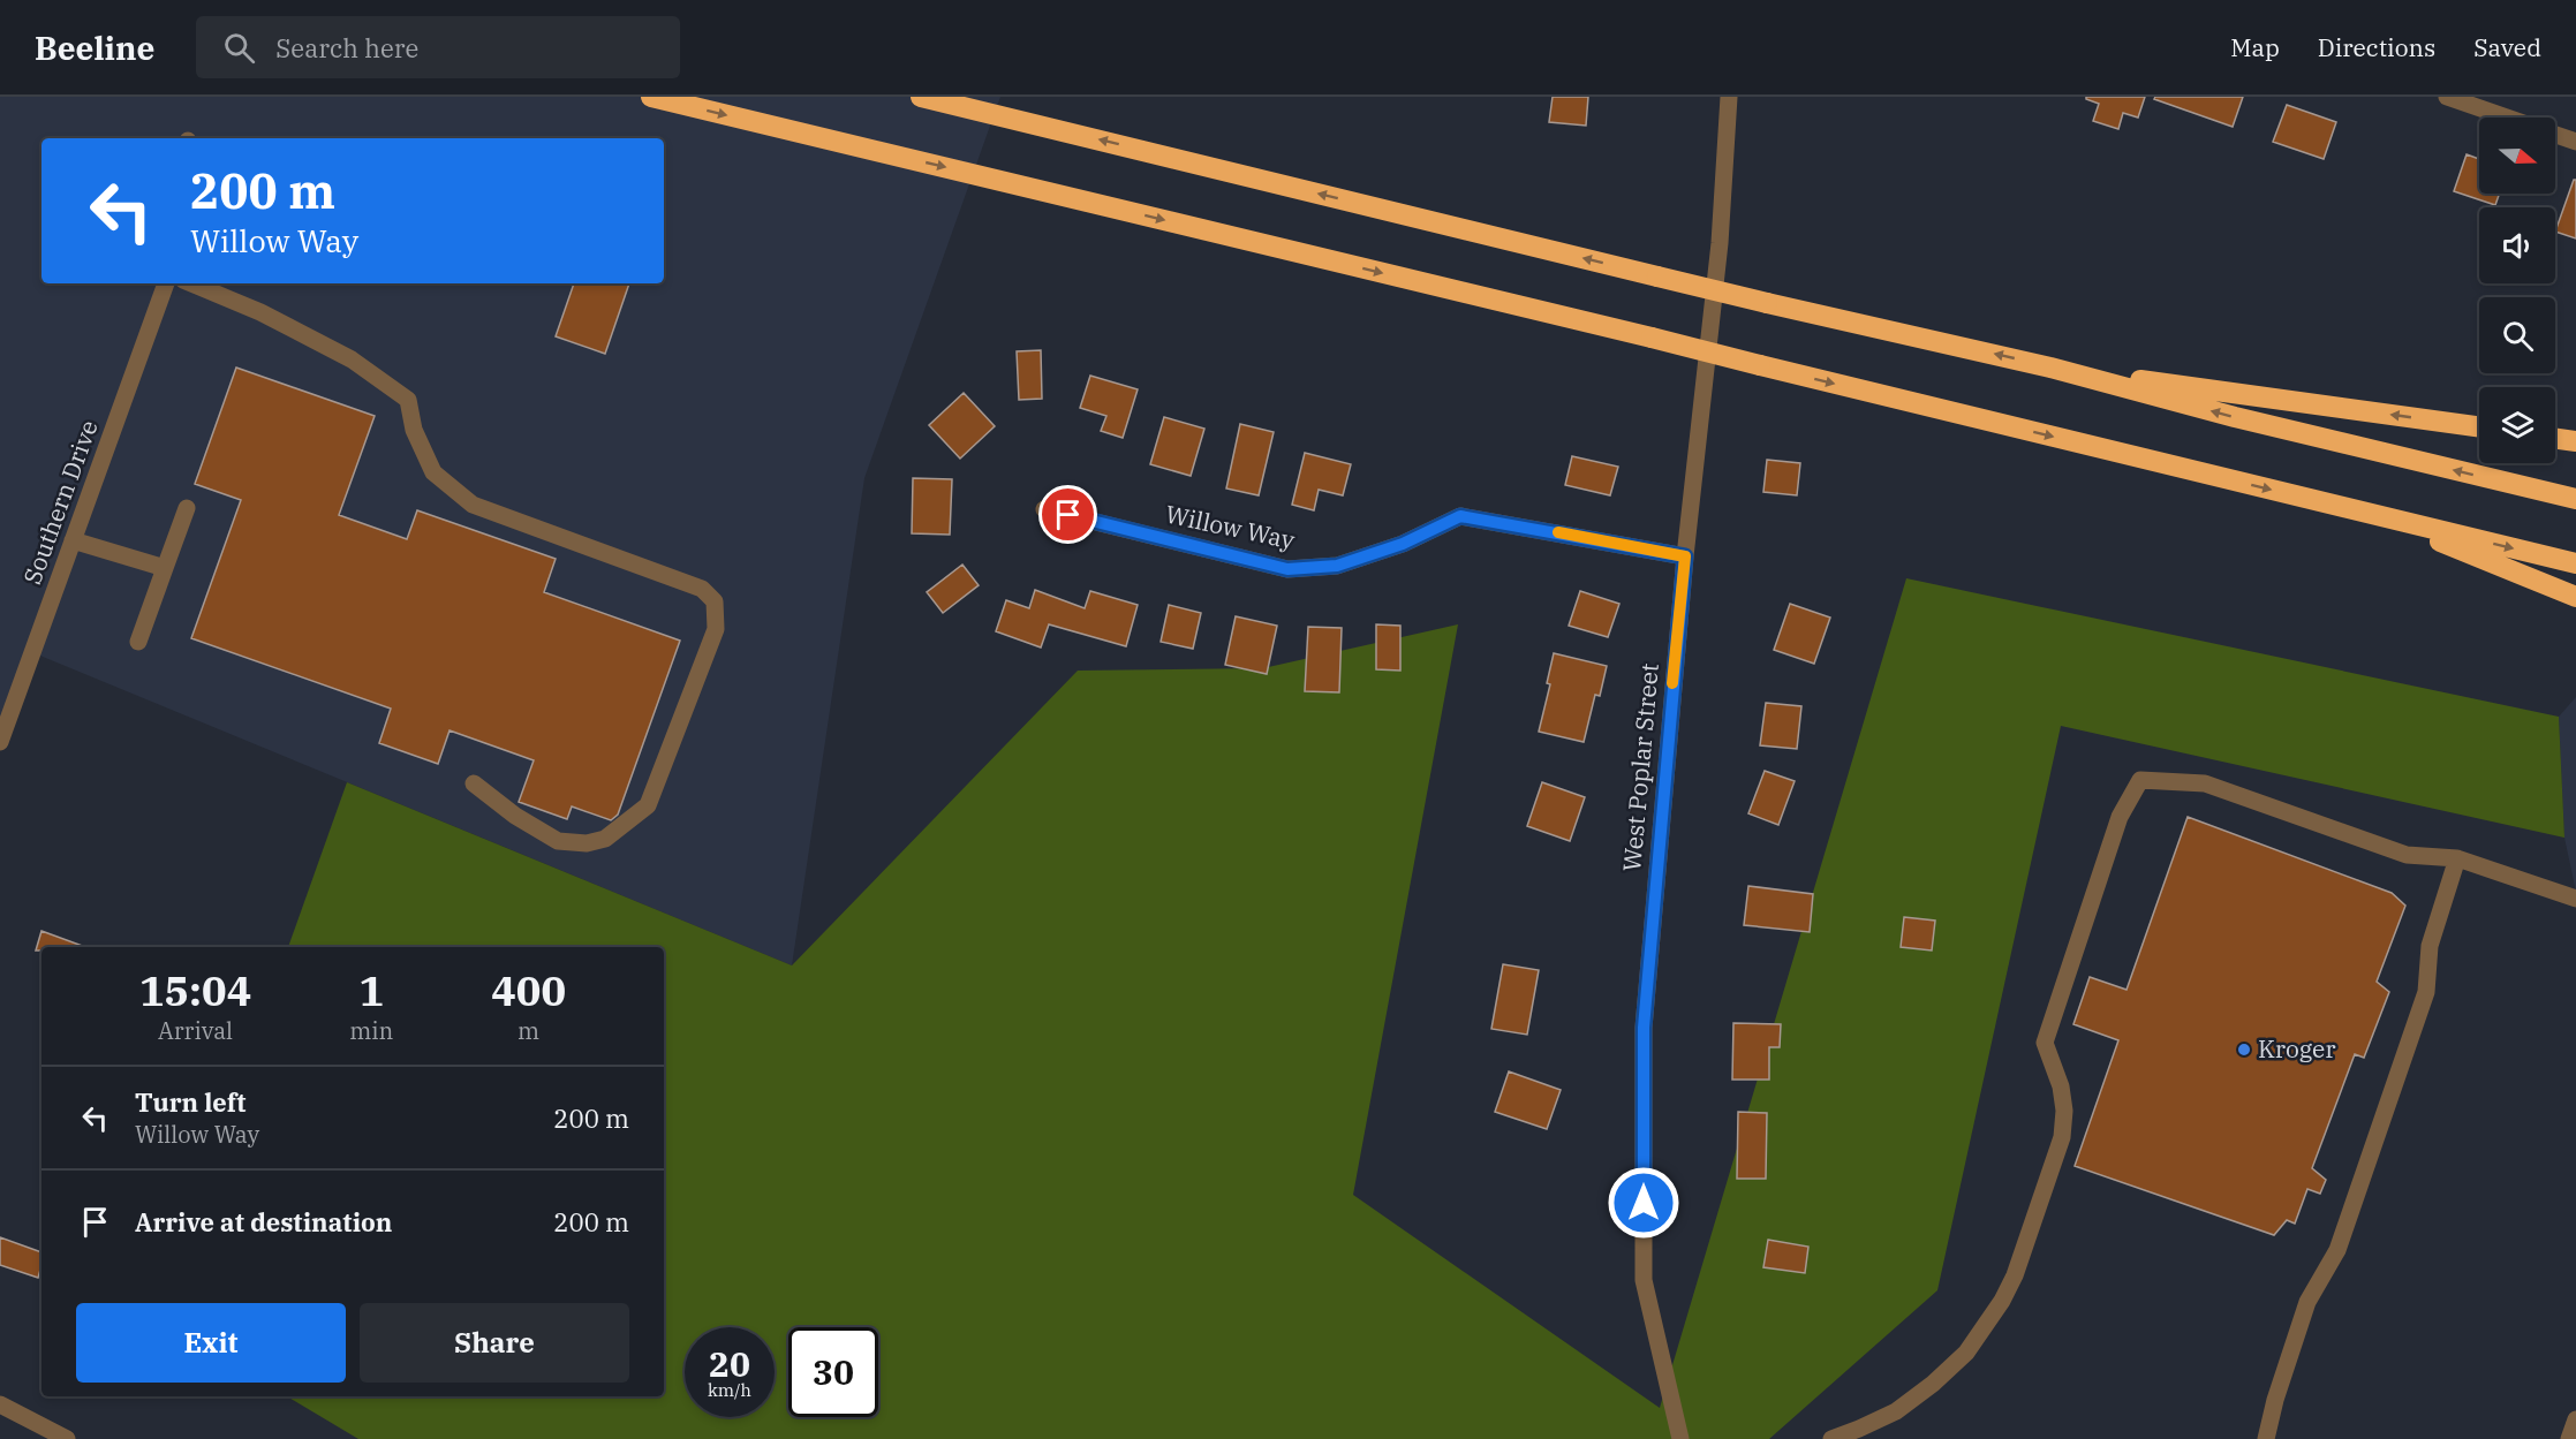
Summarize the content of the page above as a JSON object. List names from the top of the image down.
{
  "streets": {
    "street": ["Southern Drive", "Willow Way", "West Poplar Street"]
  },
  "crossings": [
    ["Willow Way", "West Poplar Street"]
  ],
  "places": ["Kroger"],
  "north": "right",
  "page": {
    "header": "Beeline",
    "search": "Search here",
    "nav": ["Map", "Directions", "Saved"],
    "turn": ["200 m", "Willow Way"],
    "eta": [
      "15:04",
      "Arrival",
      "1",
      "min",
      "400",
      "m"
    ],
    "list": [
      {
        "name": "Turn left",
        "note": "Willow Way",
        "value": "200 m"
      },
      {
        "name": "Arrive at destination",
        "value": "200 m"
      }
    ],
    "buttons": ["Exit", "Share"],
    "speed": "20 km/h",
    "limit": "30"
  }
}
